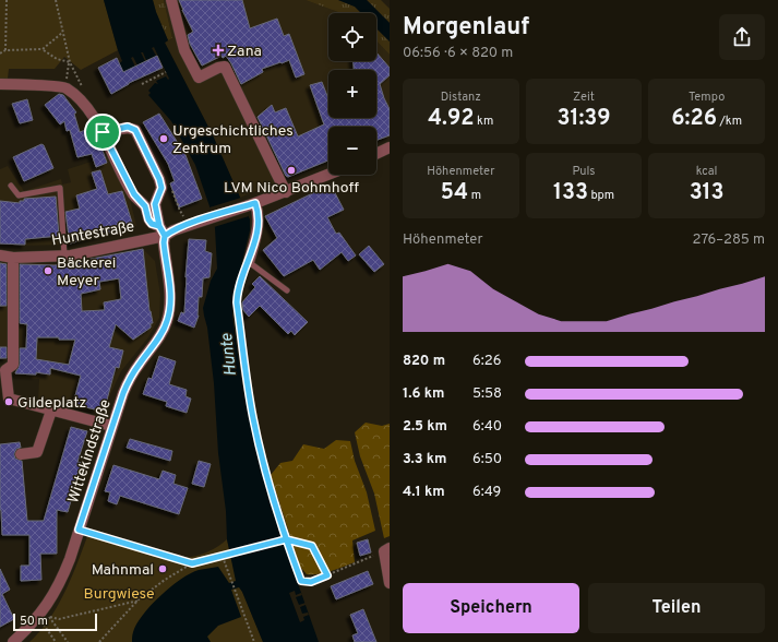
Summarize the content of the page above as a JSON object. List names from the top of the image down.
{
  "streets": {
    "street": ["Huntestraße", "Wittekindstraße"]
  },
  "crossings": [
    ["Huntestraße", "Wittekindstraße"]
  ],
  "water": ["Hunte"],
  "parks": ["Burgwiese"],
  "places": {
    "health": ["Zana"],
    "other": [
      "Urgeschichtliches Zentrum",
      "LVM Nico Bohmhoff",
      "Bäckerei Meyer",
      "Gildeplatz",
      "Mahnmal"
    ]
  },
  "scale_bar": "50 m",
  "page": {
    "heading": ["Morgenlauf", "06:56 · 6 × 820 m"],
    "map_buttons": ["+", "−"],
    "stats": [
      ["Distanz", "4.92 km"],
      ["Zeit", "31:39"],
      ["Tempo", "6:26 /km"],
      ["Höhenmeter", "54 m"],
      ["Puls", "133 bpm"],
      ["kcal", "313"]
    ],
    "chart": ["Höhenmeter", "276–285 m"],
    "list": [
      {
        "name": "820 m",
        "note": "6:26"
      },
      {
        "name": "1.6 km",
        "note": "5:58"
      },
      {
        "name": "2.5 km",
        "note": "6:40"
      },
      {
        "name": "3.3 km",
        "note": "6:50"
      },
      {
        "name": "4.1 km",
        "note": "6:49"
      }
    ],
    "buttons": ["Speichern", "Teilen"],
    "scale": "50 m"
  }
}
